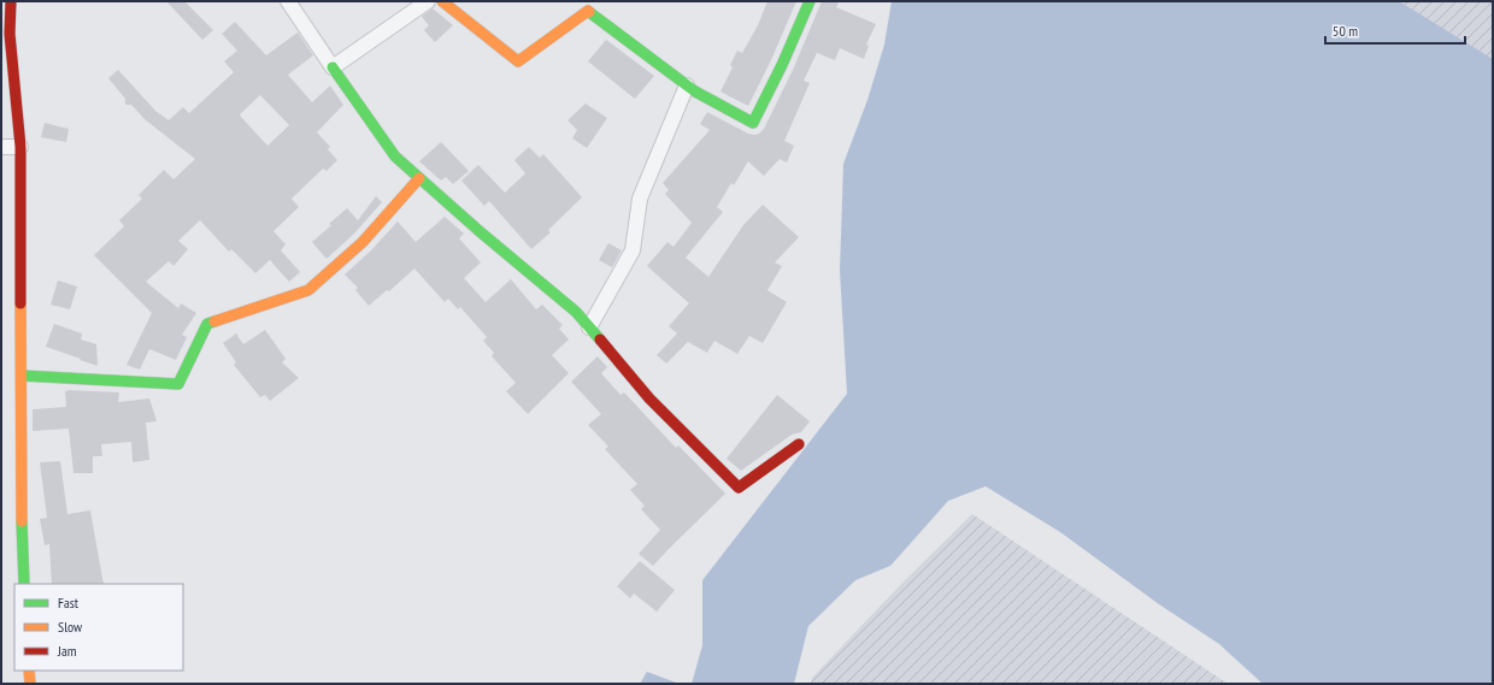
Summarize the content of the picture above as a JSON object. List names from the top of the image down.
{
  "legend": ["Fast", "Slow", "Jam"],
  "scale_bar": "50 m"
}
